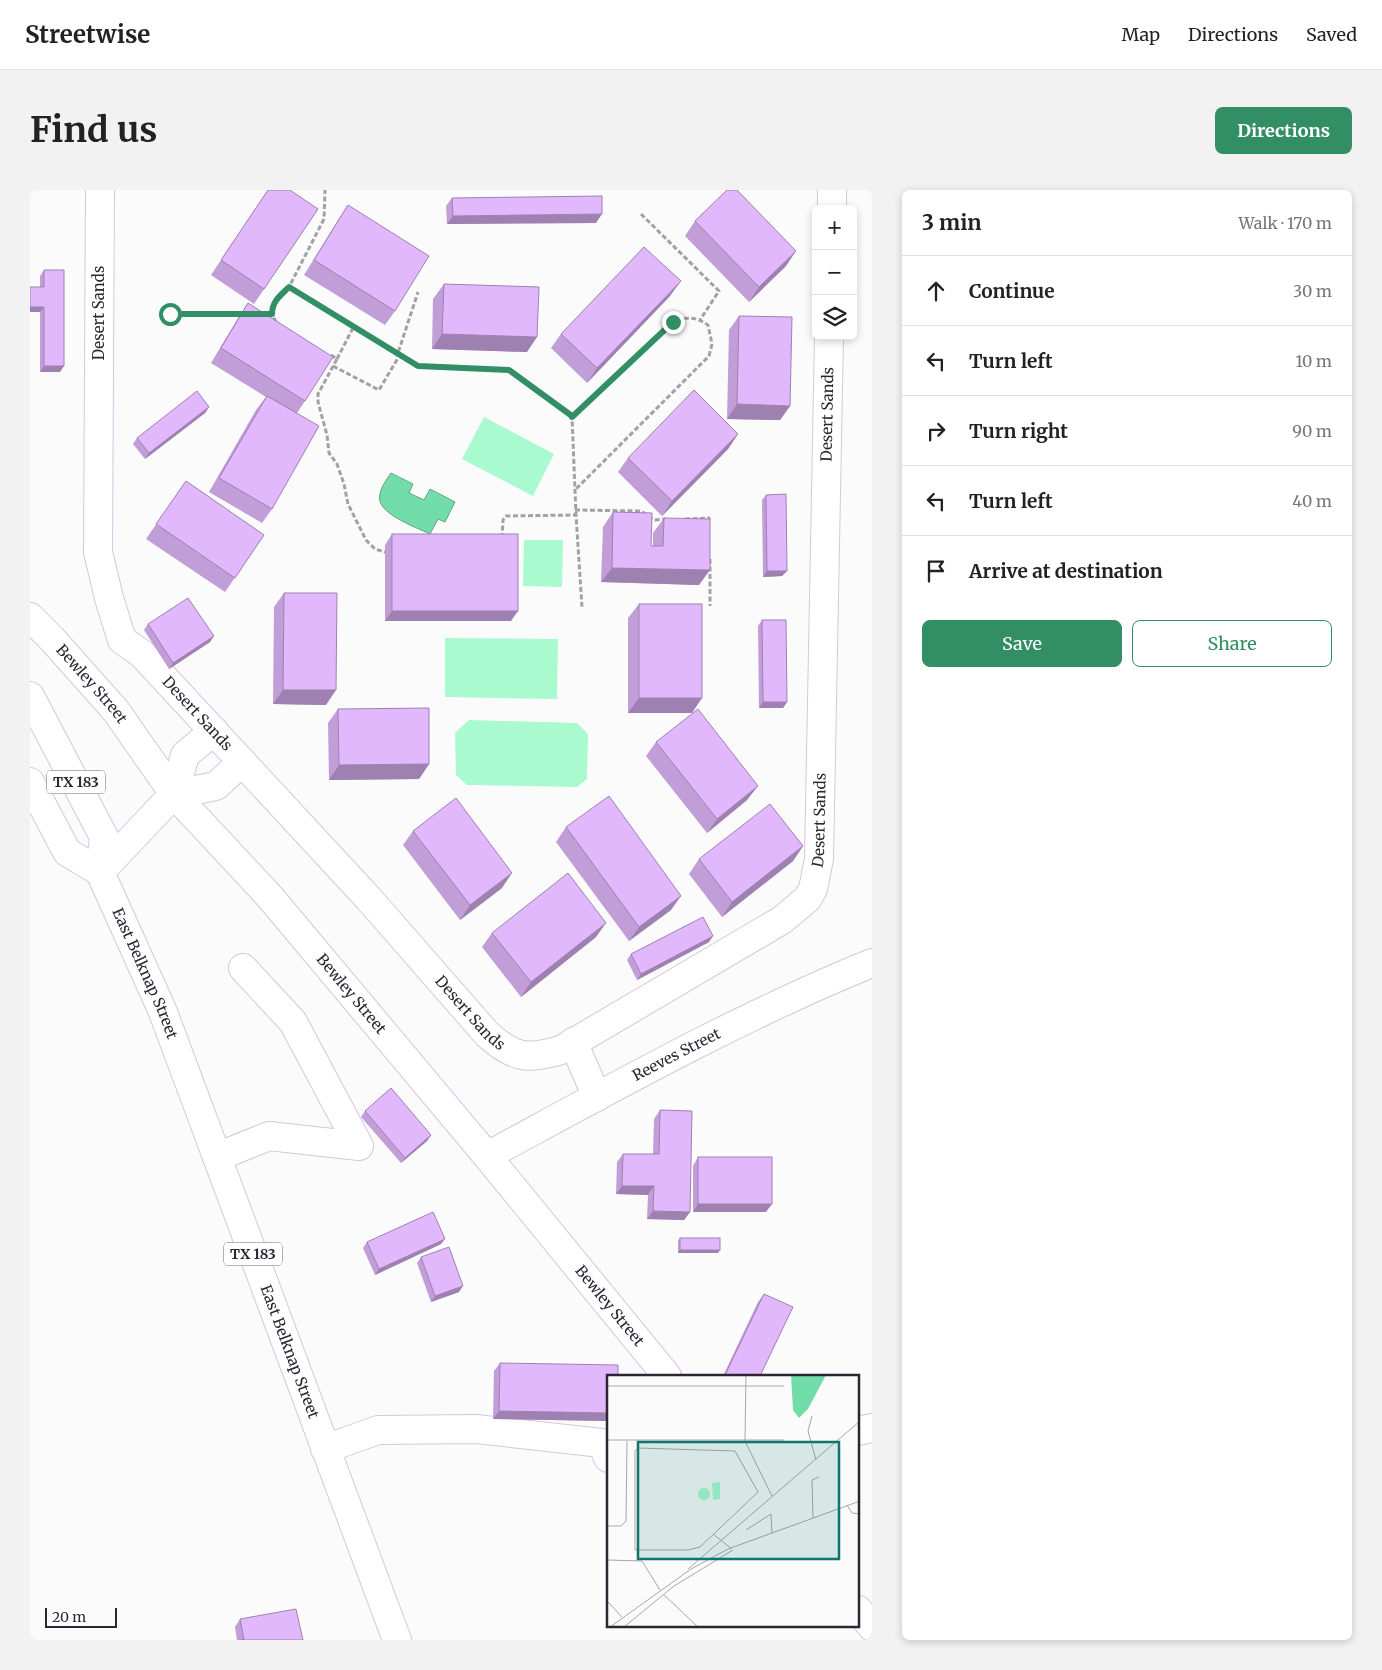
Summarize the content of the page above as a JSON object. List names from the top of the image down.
{
  "streets": {
    "street": [
      "Desert Sands",
      "Bewley Street",
      "TX 183",
      "East Belknap Street",
      "Reeves Street"
    ]
  },
  "crossings": [
    ["Bewley Street", "Reeves Street"],
    ["TX 183", "East Belknap Street"]
  ],
  "scale_bar": "20 m",
  "page": {
    "header": "Streetwise",
    "nav": ["Map", "Directions", "Saved"],
    "buttons": [
      "Directions",
      ["Save", "Share"]
    ],
    "title": "Find us",
    "heading": ["3 min", "Walk · 170 m"],
    "map_buttons": ["+", "−"],
    "list": [
      ["Continue", "30 m"],
      ["Turn left", "10 m"],
      ["Turn right", "90 m"],
      ["Turn left", "40 m"],
      "Arrive at destination"
    ],
    "scale": "20 m"
  }
}
